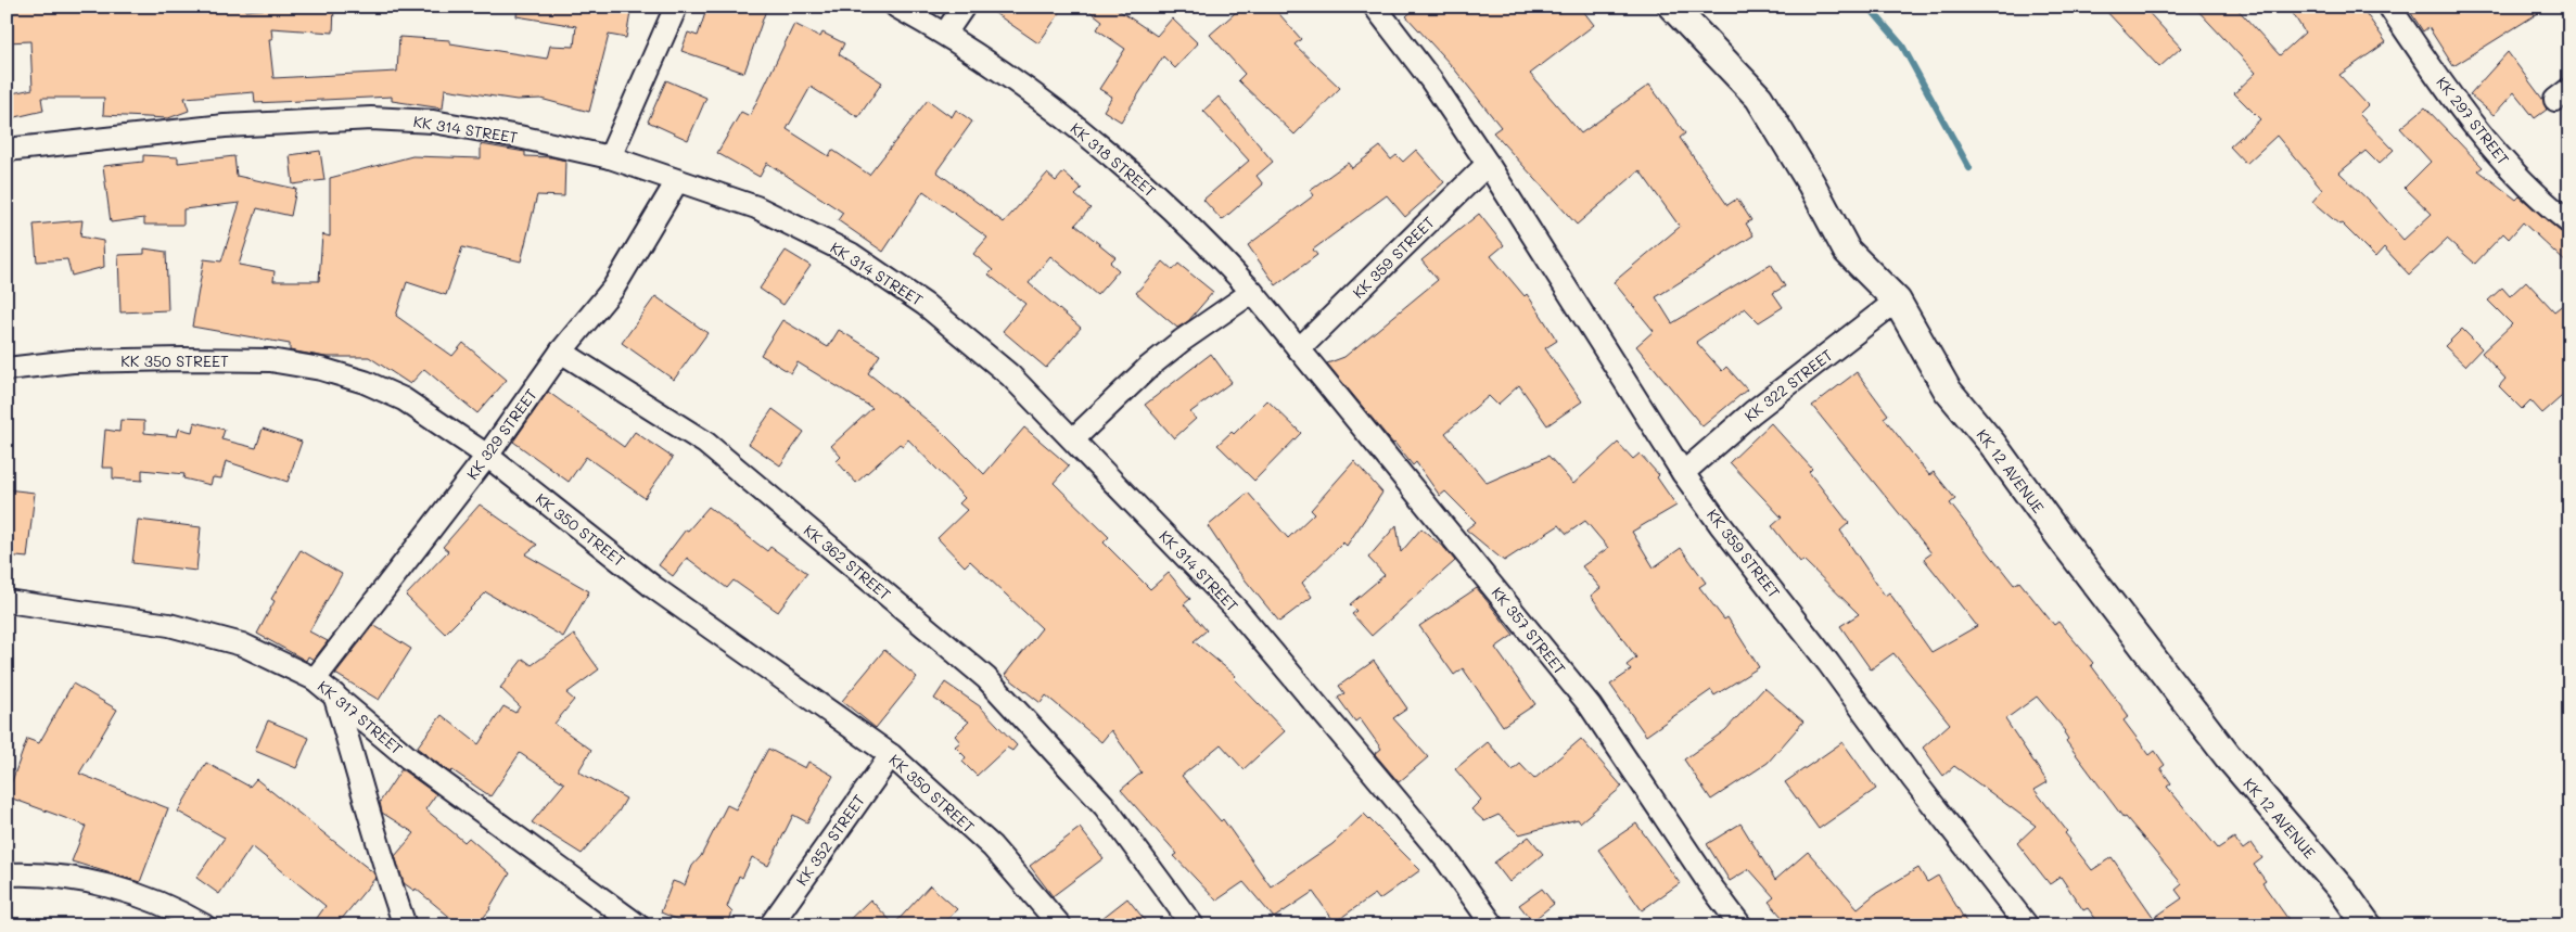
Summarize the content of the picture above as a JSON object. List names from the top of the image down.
{
  "streets": {
    "main road": ["KK 12 AVENUE"],
    "street": [
      "KK 297 STREET",
      "KK 314 STREET",
      "KK 318 STREET",
      "KK 359 STREET",
      "KK 350 STREET",
      "KK 322 STREET",
      "KK 329 STREET",
      "KK 362 STREET",
      "KK 357 STREET",
      "KK 317 STREET",
      "KK 352 STREET"
    ]
  },
  "crossings": [
    ["KK 314 STREET", "KK 329 STREET"],
    ["KK 318 STREET", "KK 359 STREET"],
    ["KK 318 STREET", "KK 357 STREET"],
    ["KK 359 STREET", "KK 322 STREET"],
    ["KK 359 STREET", "KK 357 STREET"],
    ["KK 350 STREET", "KK 329 STREET"],
    ["KK 350 STREET", "KK 352 STREET"],
    ["KK 322 STREET", "KK 12 AVENUE"],
    ["KK 329 STREET", "KK 362 STREET"],
    ["KK 329 STREET", "KK 317 STREET"]
  ]
}
